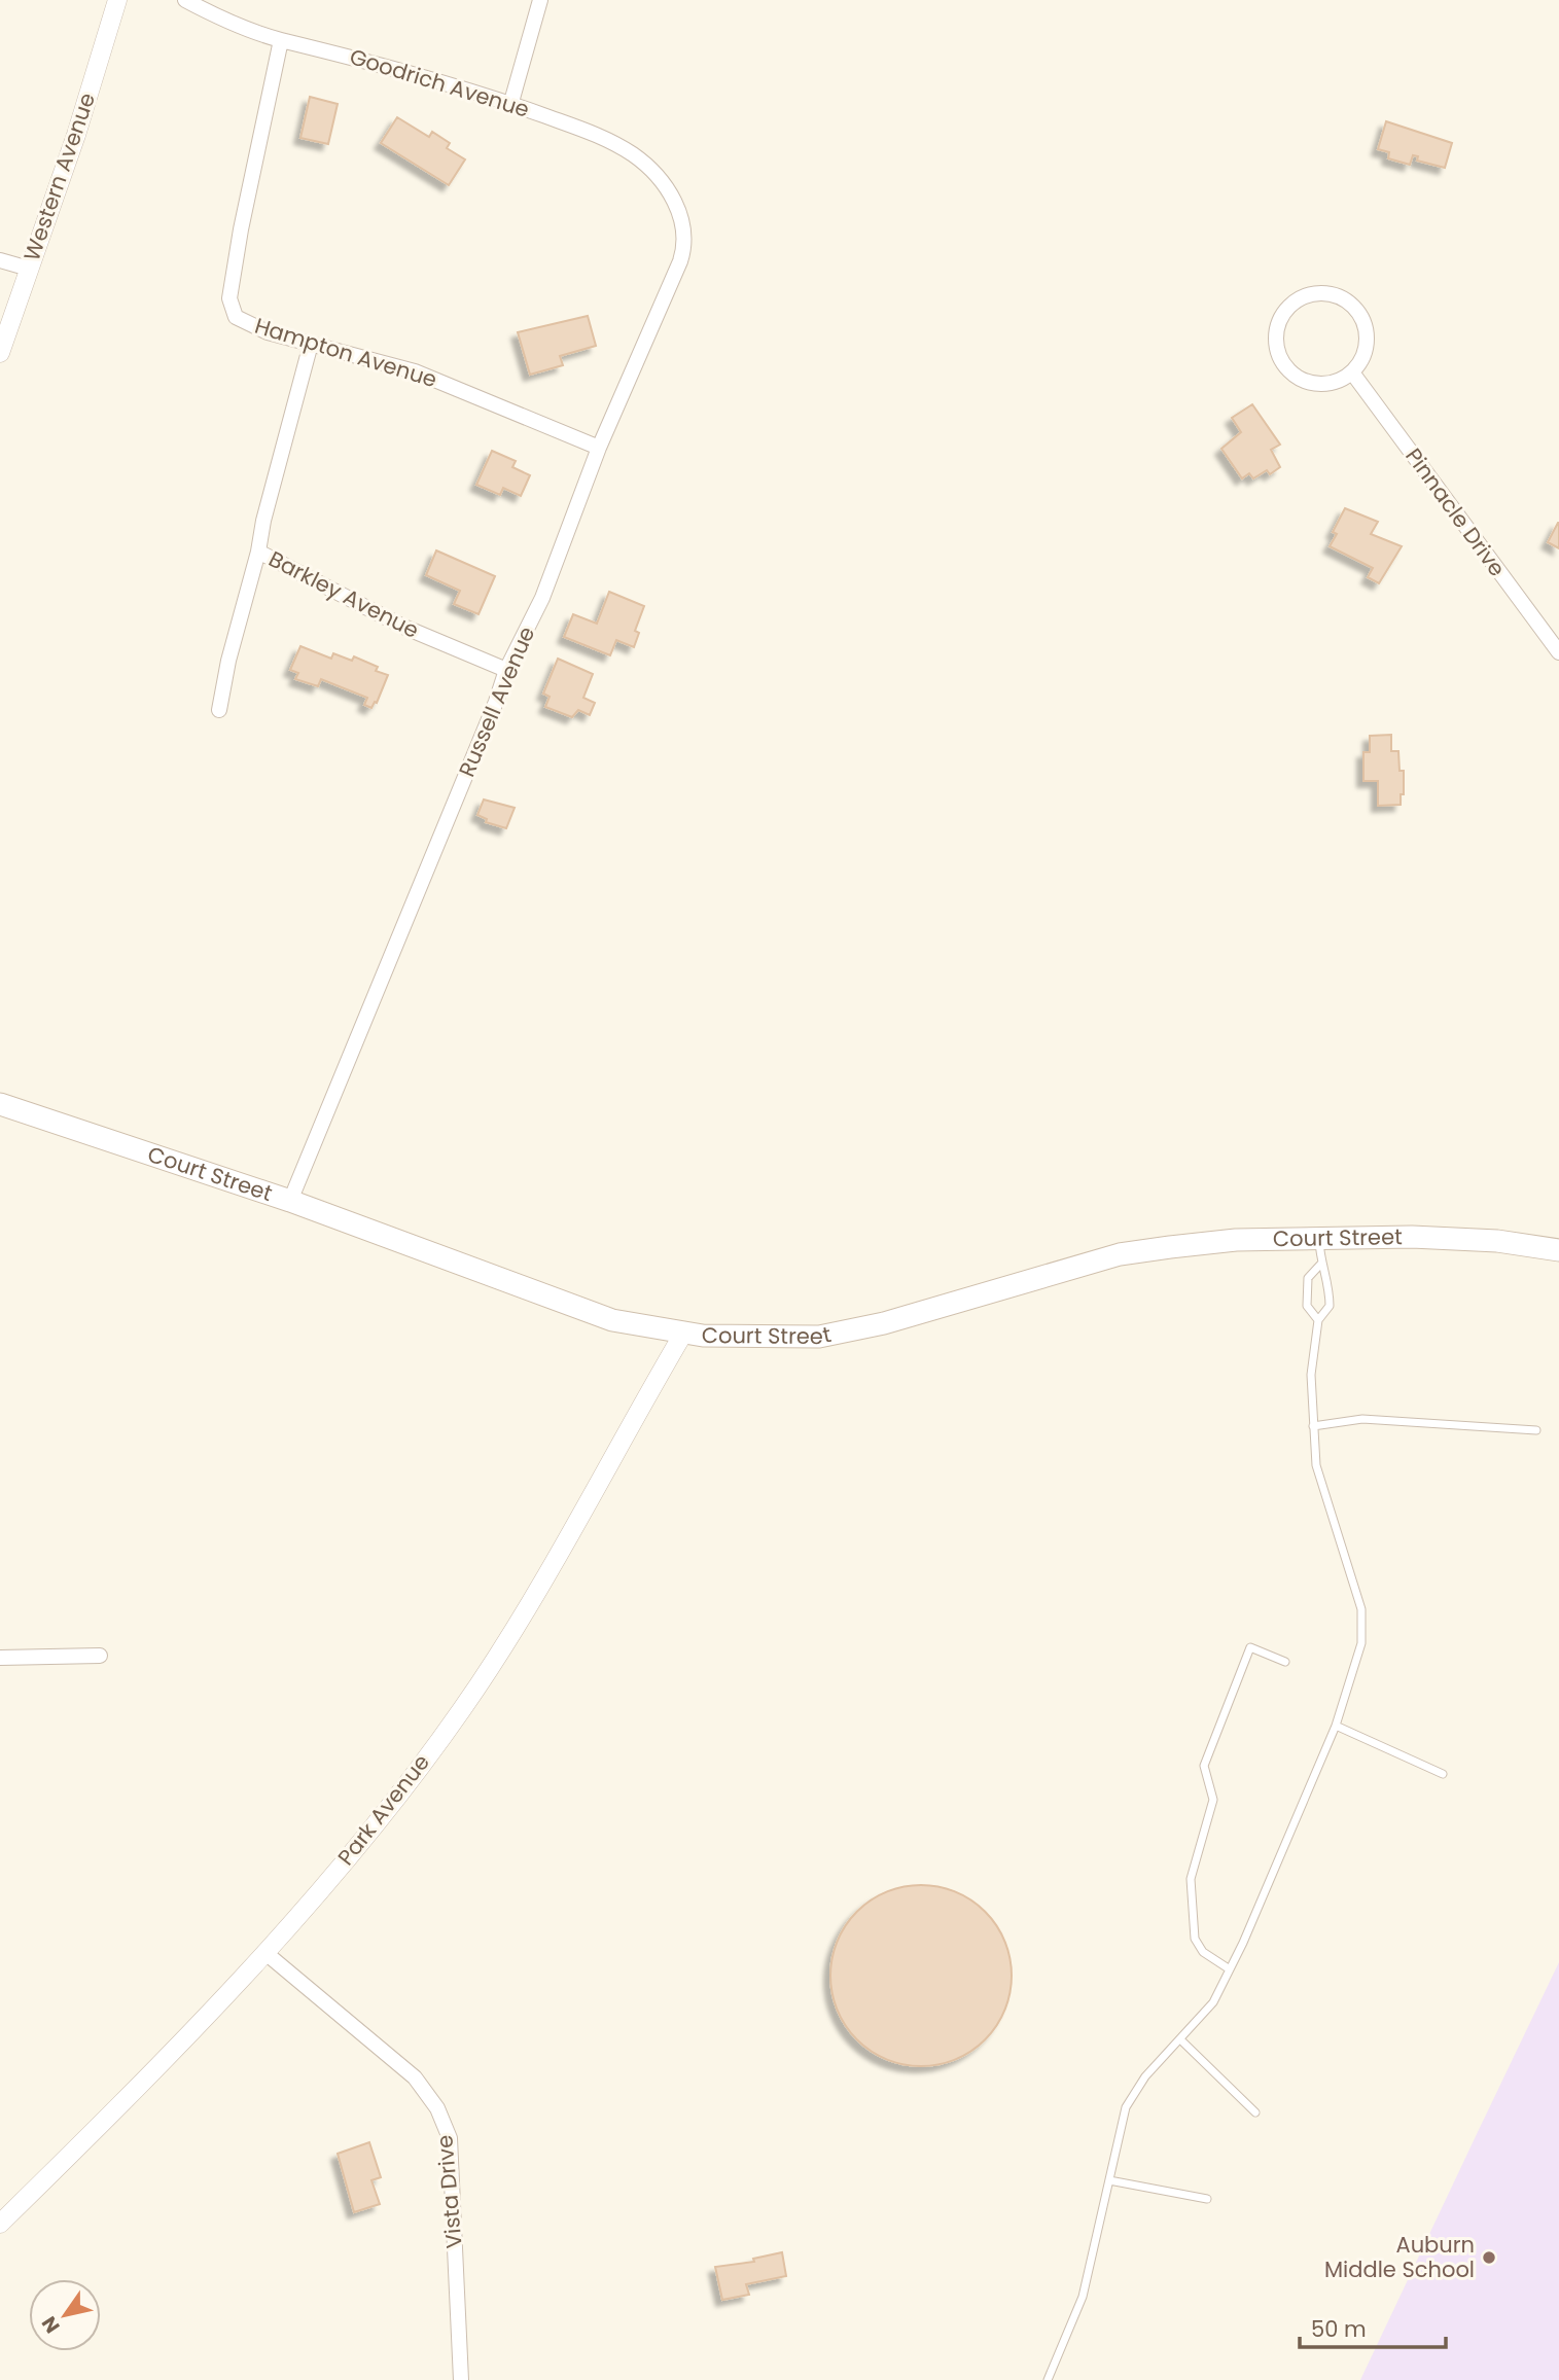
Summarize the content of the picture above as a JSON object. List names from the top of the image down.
{
  "streets": {
    "main road": ["Court Street"],
    "street": [
      "Goodrich Avenue",
      "Western Avenue",
      "Hampton Avenue",
      "Pinnacle Drive",
      "Barkley Avenue",
      "Russell Avenue",
      "Park Avenue",
      "Vista Drive"
    ]
  },
  "crossings": [
    ["Goodrich Avenue", "Hampton Avenue"],
    ["Goodrich Avenue", "Russell Avenue"],
    ["Hampton Avenue", "Barkley Avenue"],
    ["Hampton Avenue", "Russell Avenue"],
    ["Barkley Avenue", "Russell Avenue"],
    ["Russell Avenue", "Court Street"],
    ["Court Street", "Park Avenue"],
    ["Park Avenue", "Vista Drive"]
  ],
  "places": ["Auburn Middle School"],
  "scale_bar": "50 m",
  "north": "bottom left"
}
